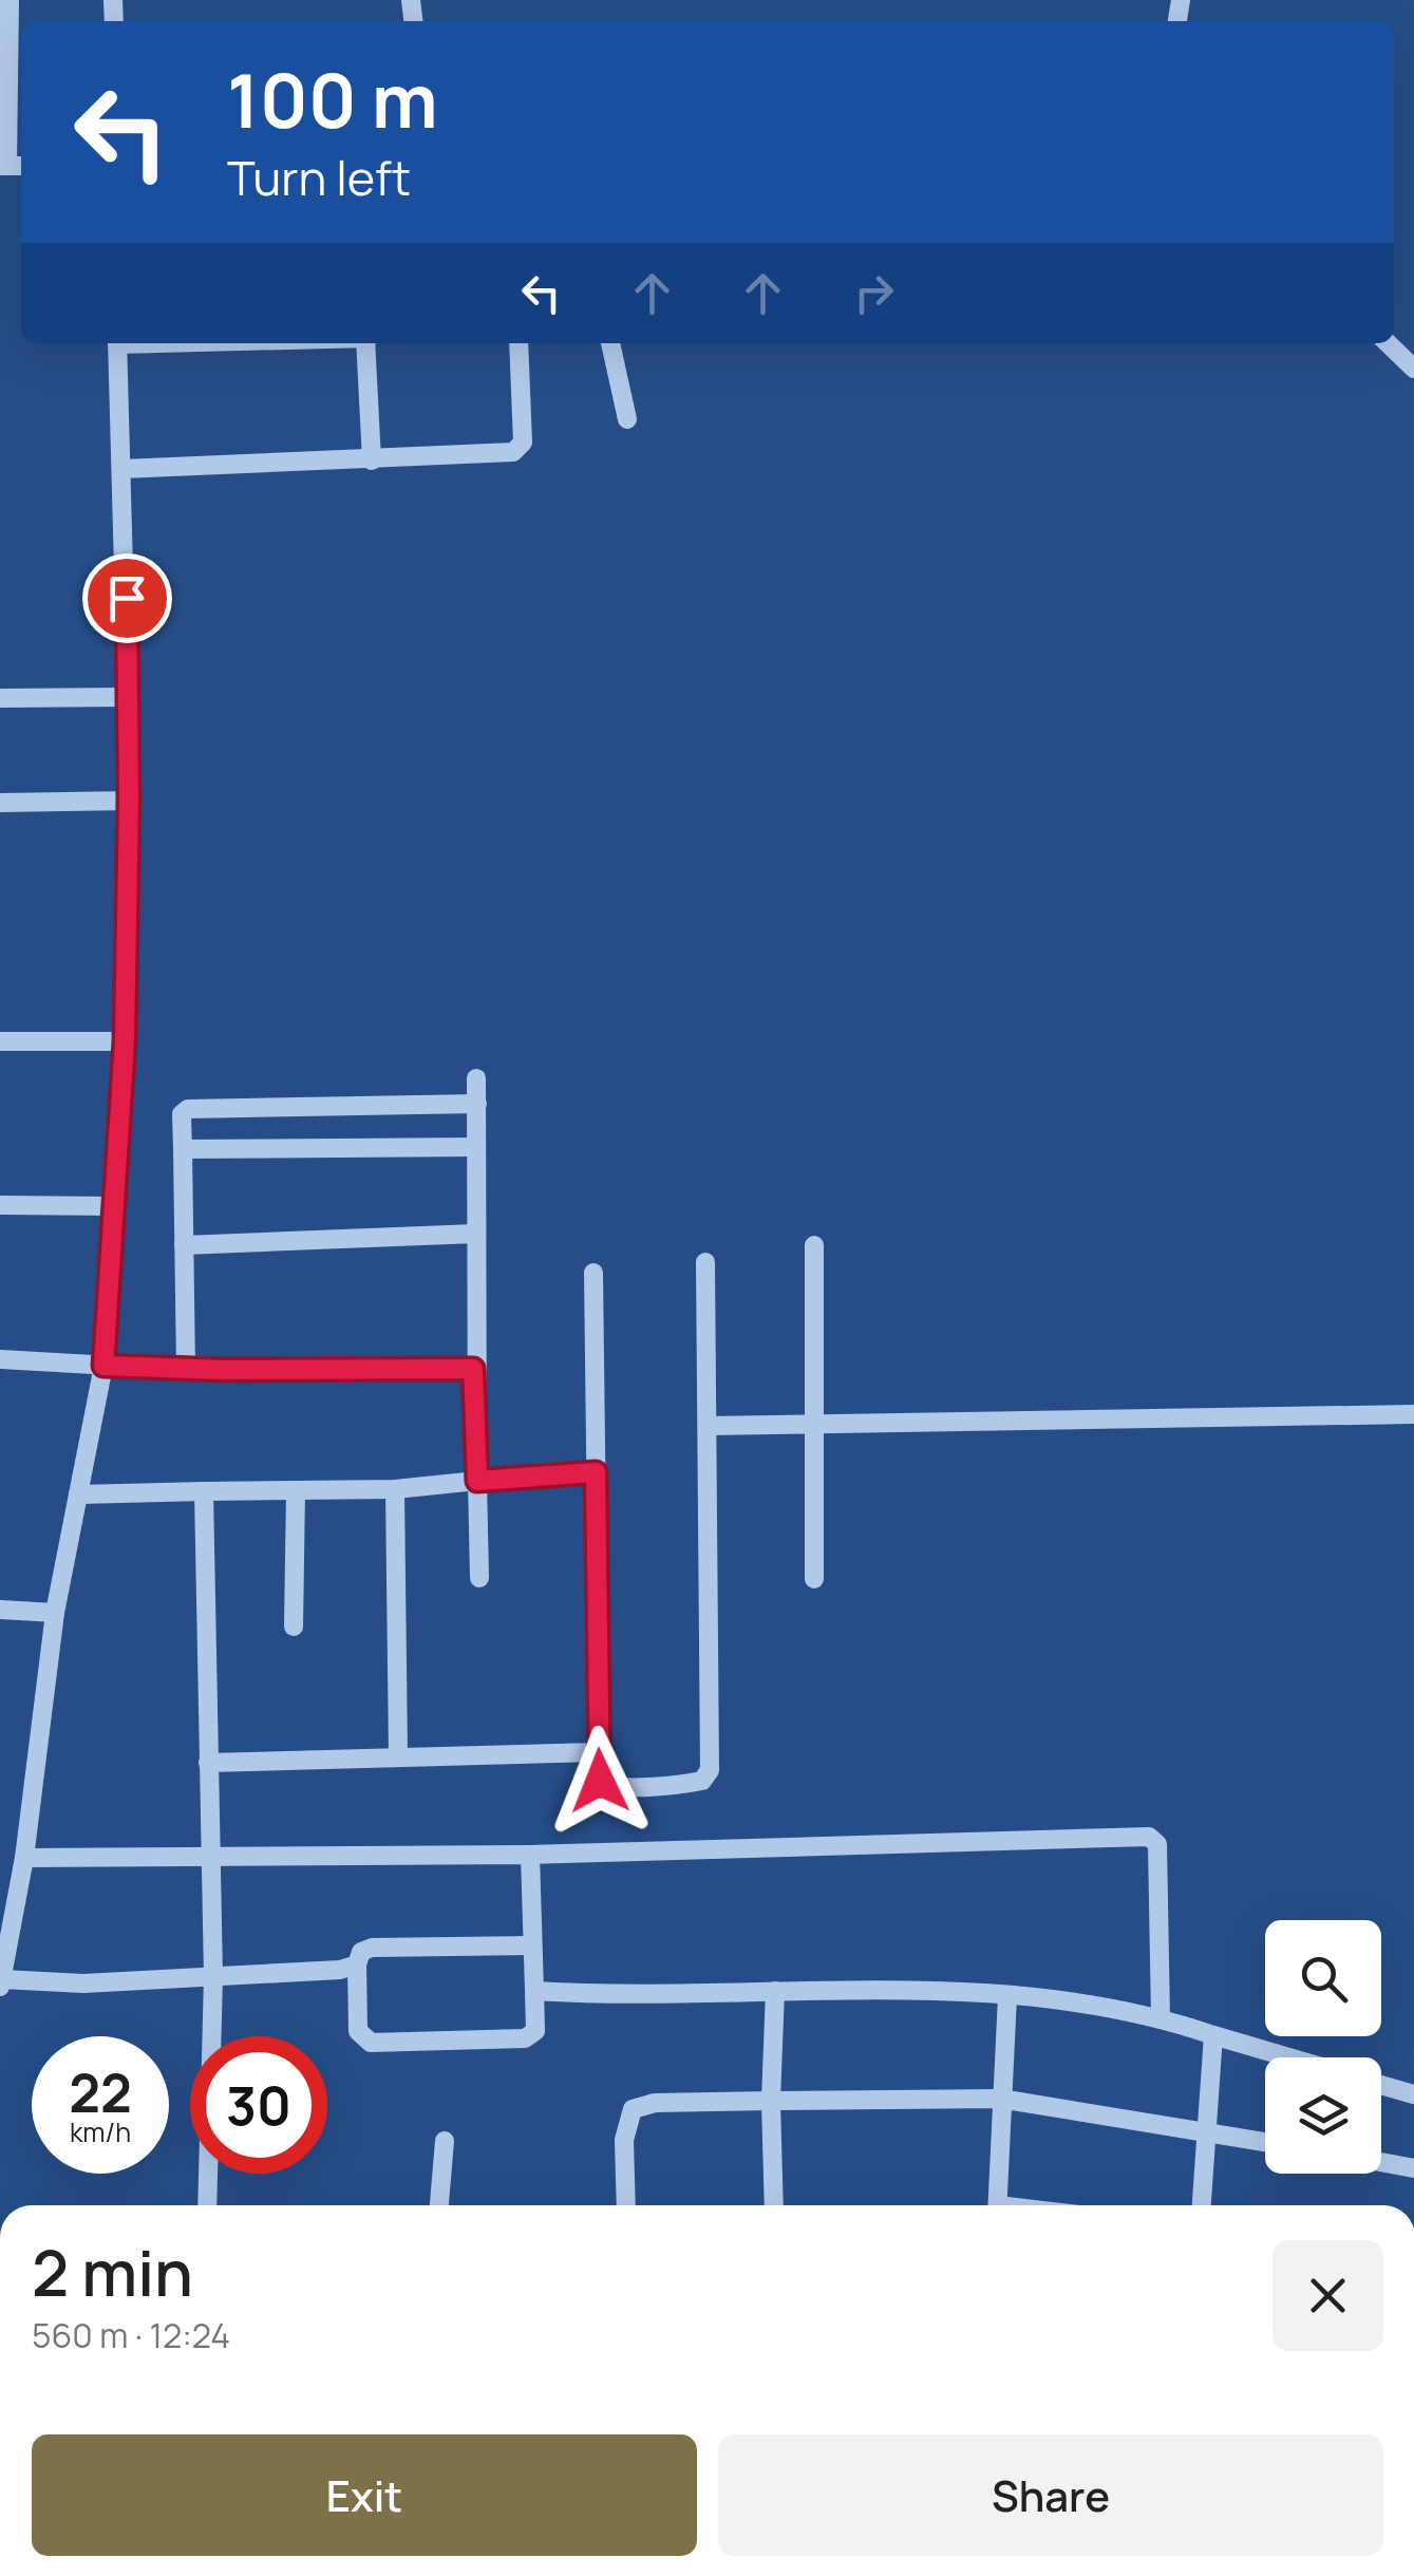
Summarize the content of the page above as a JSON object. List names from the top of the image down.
{
  "page": {
    "turn": ["100 m", "Turn left"],
    "speed": "22 km/h",
    "limit": "30",
    "heading": ["2 min", "560 m · 12:24"],
    "buttons": ["Exit", "Share"]
  }
}
